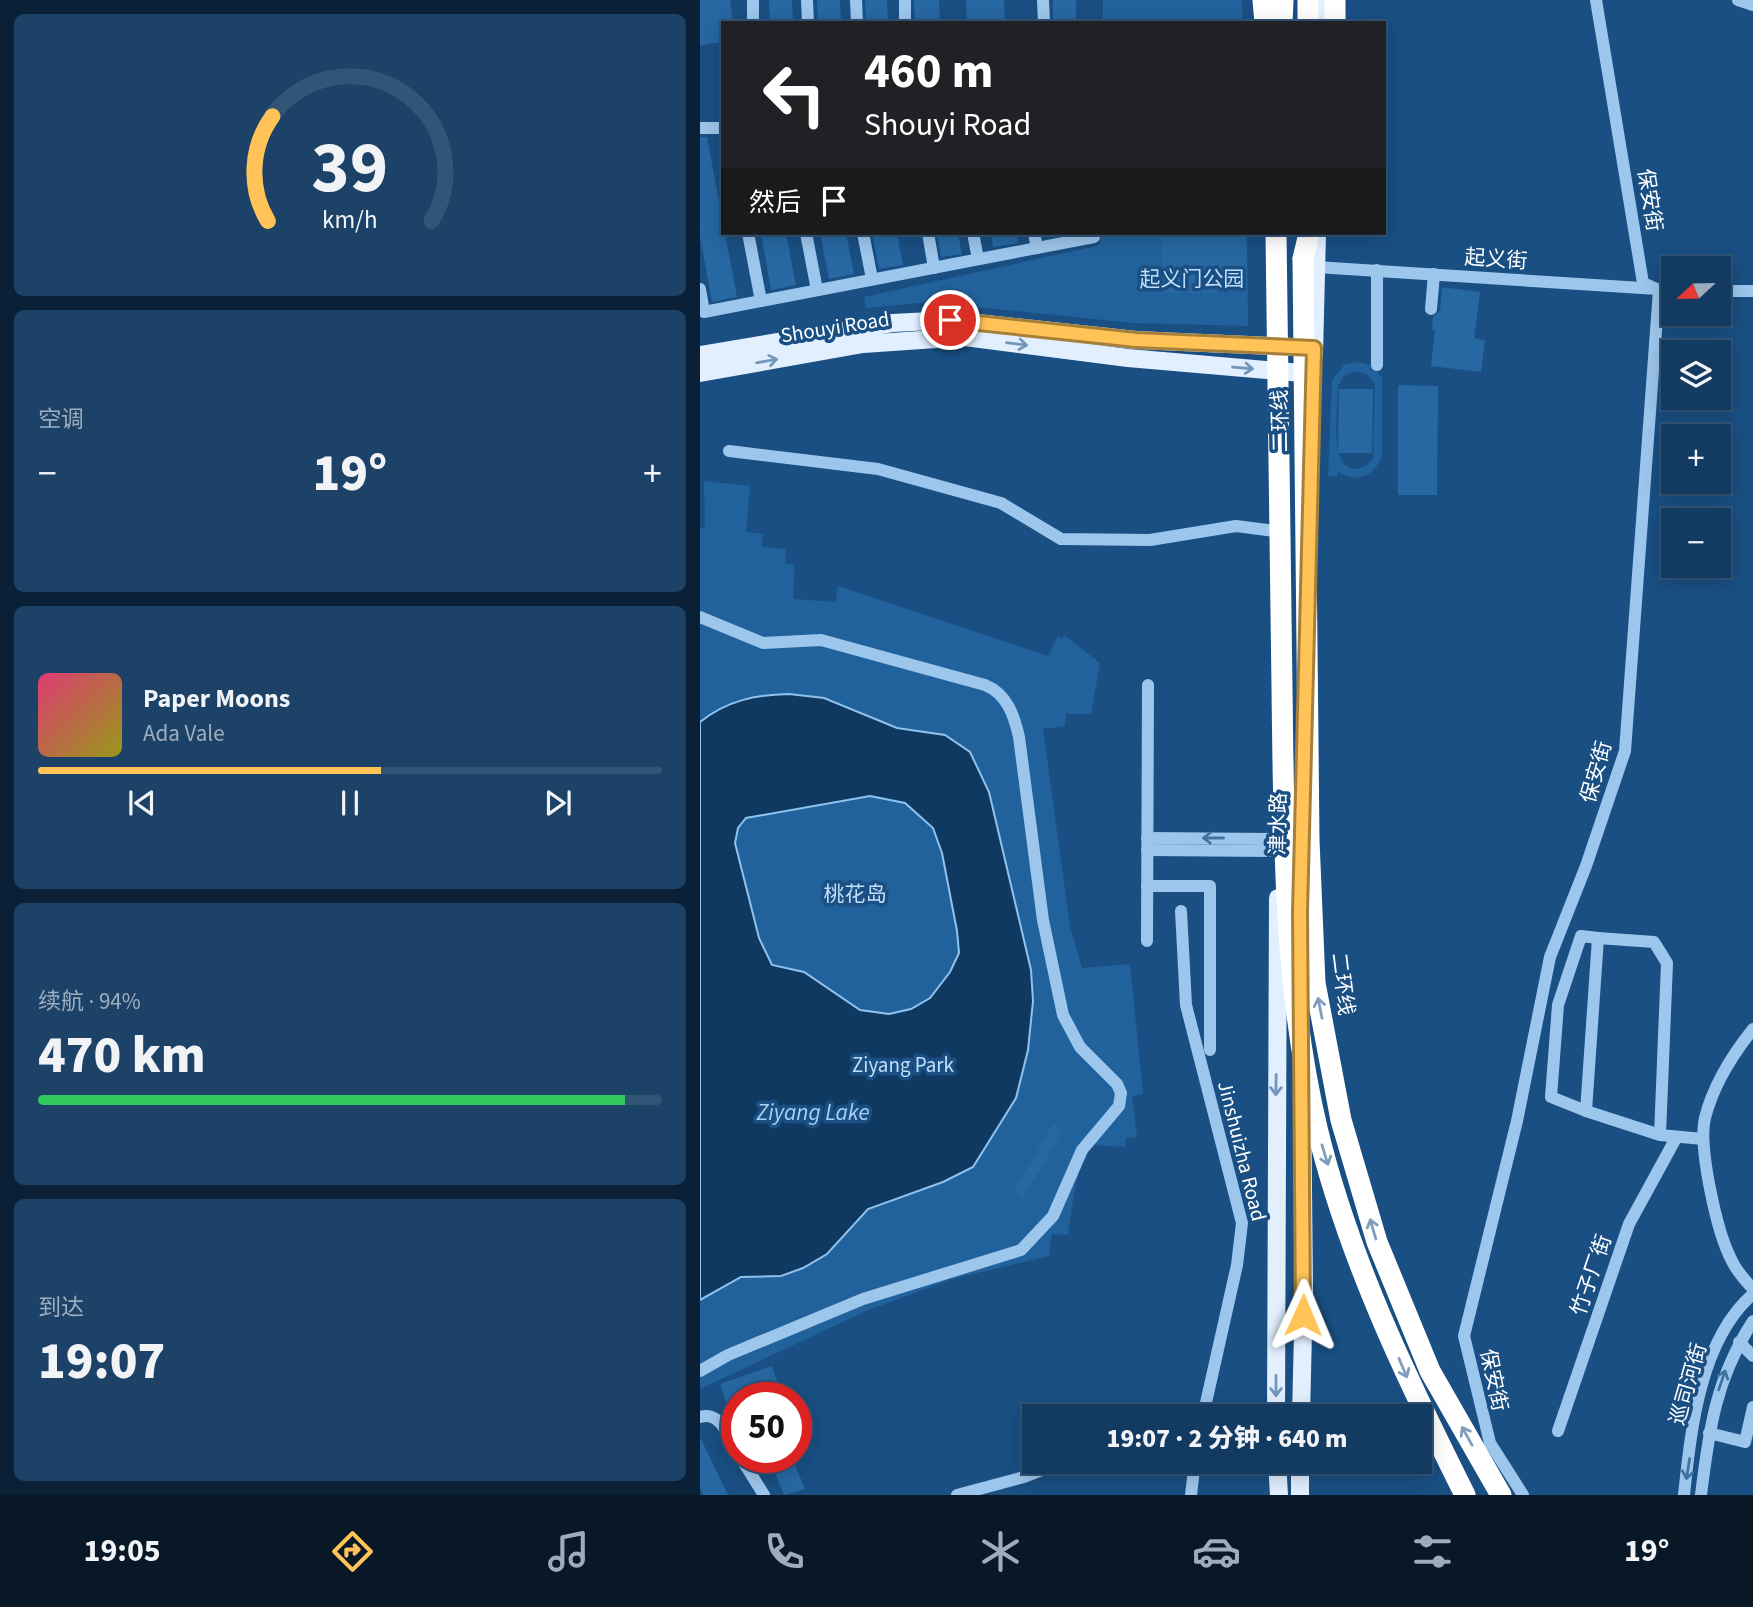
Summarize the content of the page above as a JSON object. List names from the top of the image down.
{
  "streets": {
    "highway": ["二环线"],
    "main road": ["Shouyi Road", "津水路"],
    "street": [
      "保安街",
      "起义街",
      "Jinshuizha Road",
      "竹子厂街",
      "巡司河街"
    ]
  },
  "crossings": [
    ["保安街", "起义街"],
    ["起义街", "二环线"],
    ["起义街", "津水路"],
    ["Shouyi Road", "津水路"],
    ["二环线", "津水路"]
  ],
  "water": ["Ziyang Lake"],
  "parks": ["起义门公园", "桃花岛", "Ziyang Park"],
  "north": "left",
  "page": {
    "turn": ["460 m", "Shouyi Road"],
    "then": "然后",
    "map_buttons": ["+", "−"],
    "tile": [
      "空调",
      ["续航 · 94%", "470 km"],
      ["到达", "19:07"]
    ],
    "heat": ["−", "19°", "+"],
    "song": ["Paper Moons", "Ada Vale"],
    "limit": "50",
    "trip": "19:07 · 2 分钟 · 640 m",
    "tabs": ["19:05", "19°"],
    "gauge": ["39", "km/h"]
  }
}
